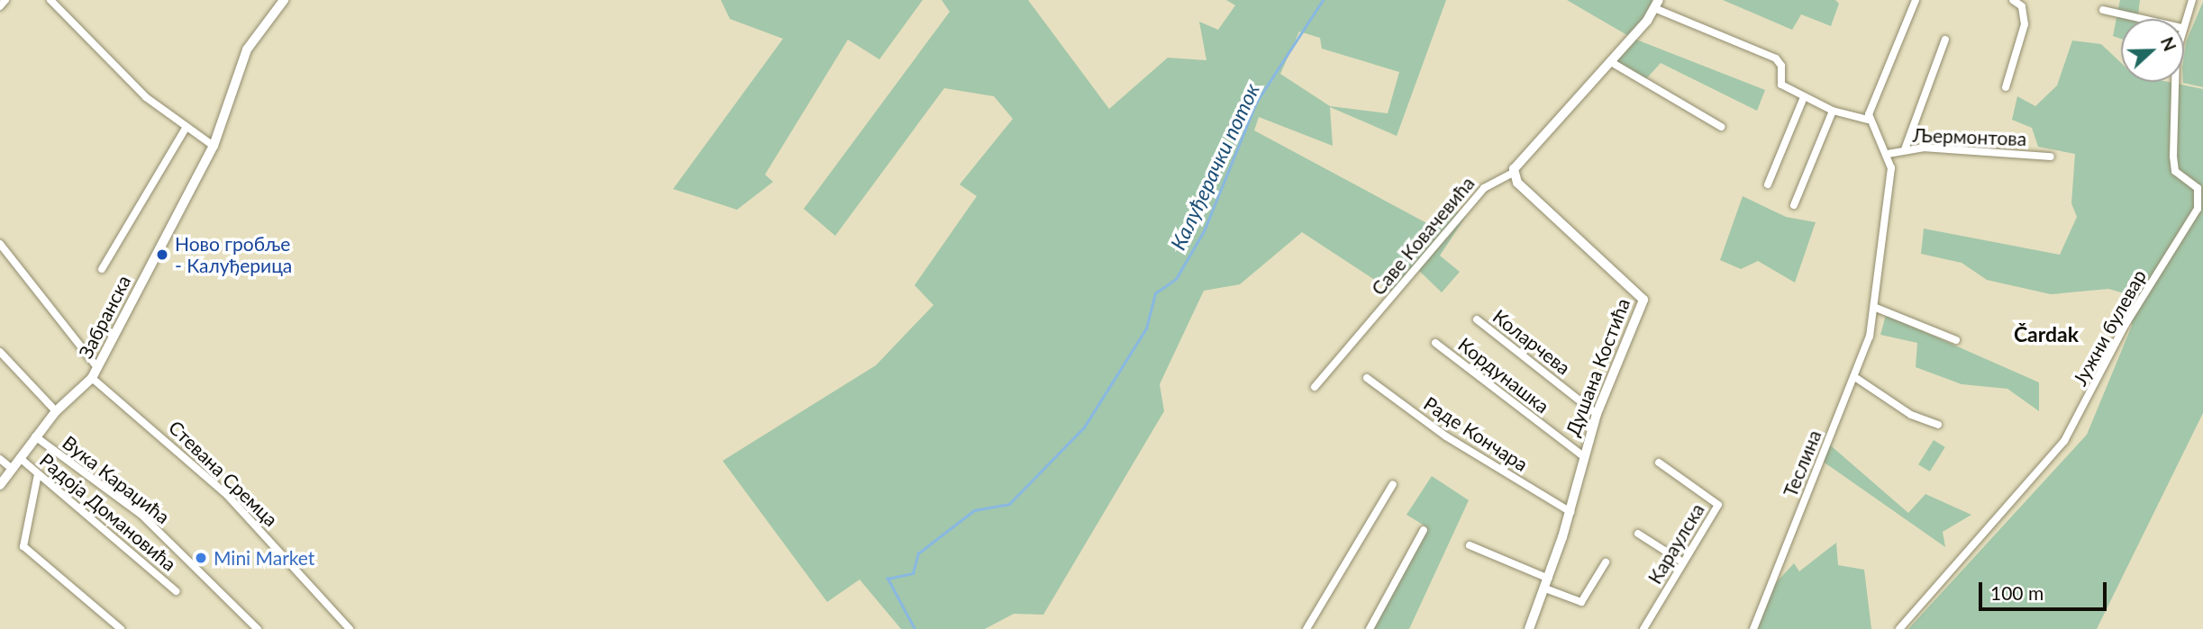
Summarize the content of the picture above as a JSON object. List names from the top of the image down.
{
  "streets": {
    "street": [
      "Љермонтова",
      "Саве Ковачевића",
      "Забранска",
      "Јужни булевар",
      "Коларчева",
      "Душана Костића",
      "Кордунашка",
      "Раде Кончара",
      "Теслина",
      "Стевана Сремца",
      "Вука Караџића",
      "Радоја Домановића",
      "Караулска"
    ]
  },
  "crossings": [
    ["Љермонтова", "Теслина"],
    ["Саве Ковачевића", "Душана Костића"],
    ["Забранска", "Стевана Сремца"],
    ["Забранска", "Вука Караџића"],
    ["Забранска", "Радоја Домановића"],
    ["Коларчева", "Душана Костића"],
    ["Душана Костића", "Кордунашка"],
    ["Душана Костића", "Раде Кончара"]
  ],
  "districts": ["Čardak"],
  "water": ["Калуђерачки поток"],
  "places": ["Ново гробље - Калуђерица", "Mini Market"],
  "scale_bar": "100 m",
  "north": "right"
}
